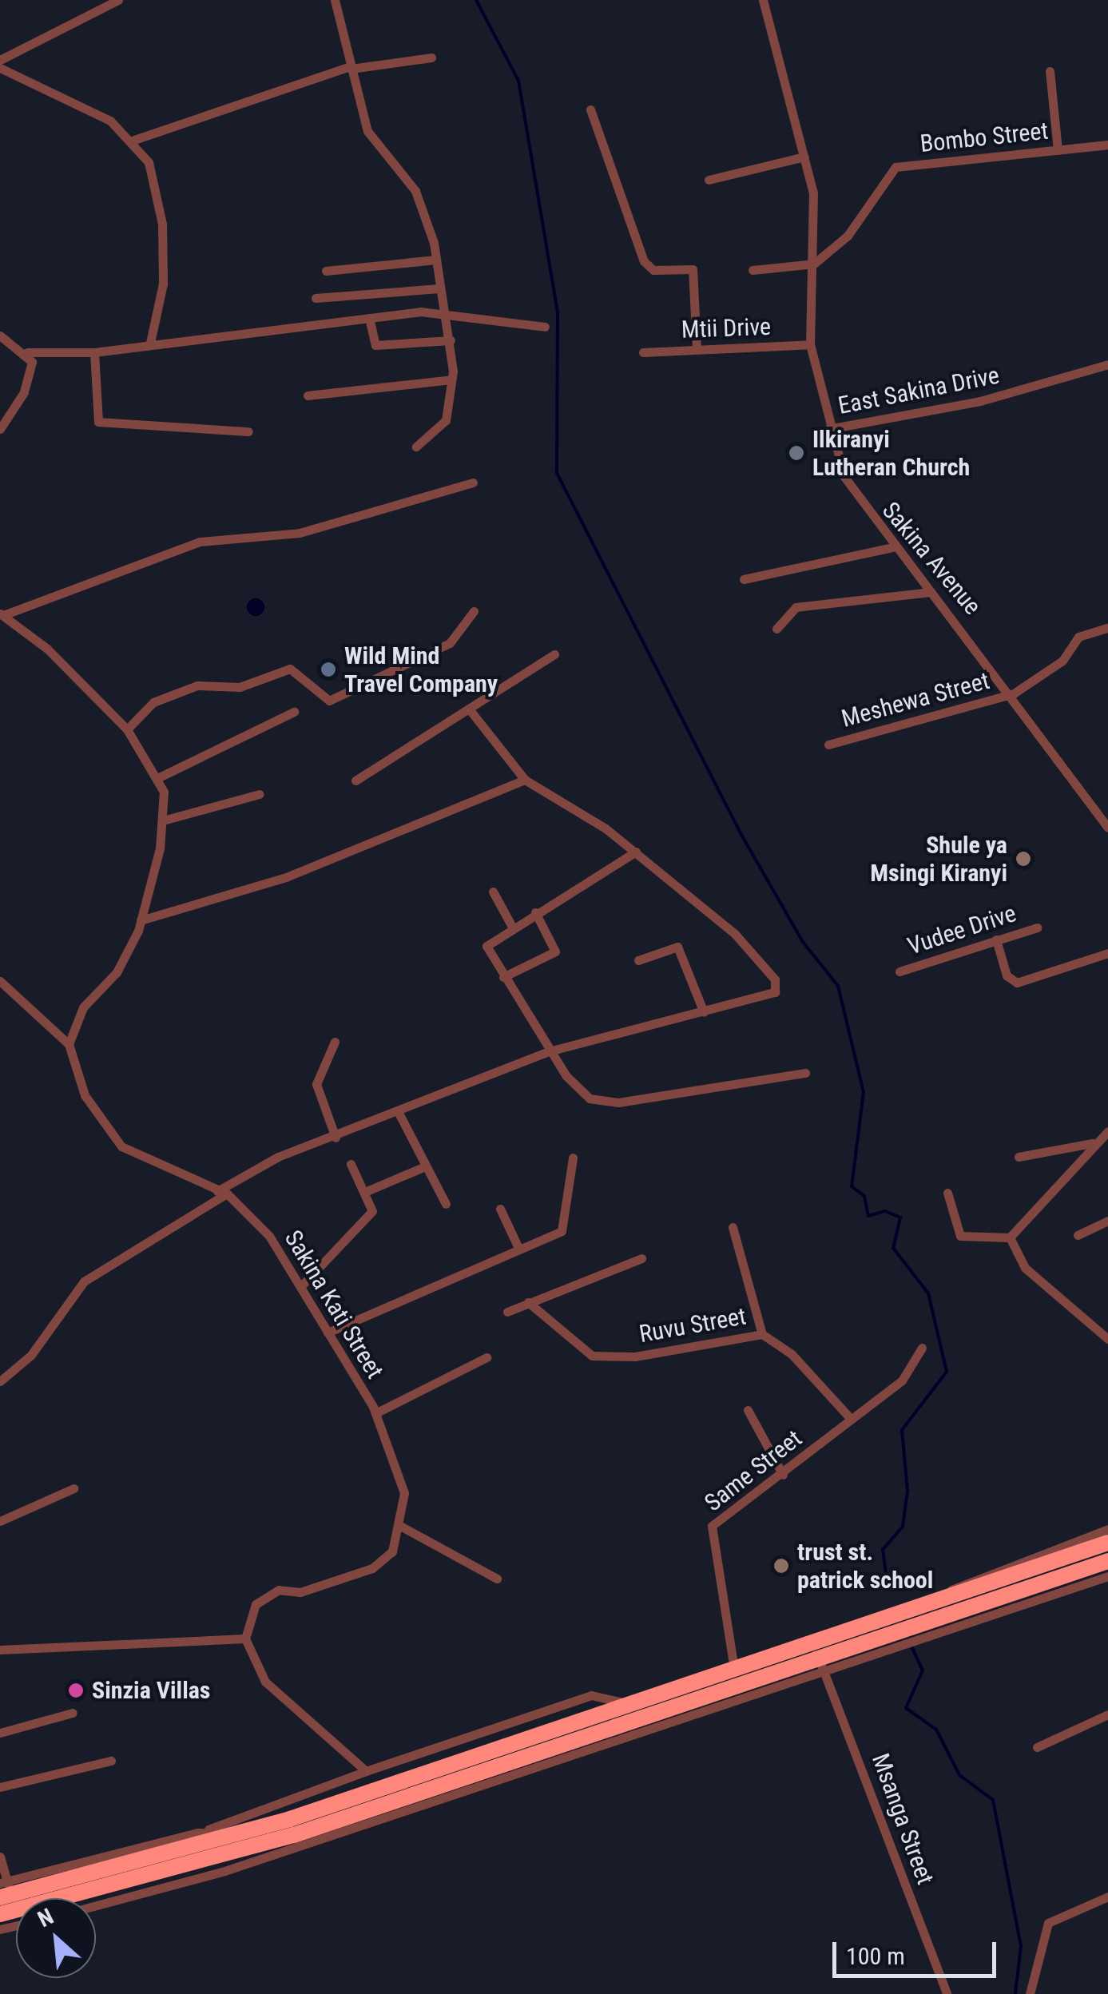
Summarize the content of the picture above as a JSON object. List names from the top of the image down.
{
  "streets": {
    "street": [
      "Bombo Street",
      "Mtii Drive",
      "East Sakina Drive",
      "Sakina Avenue",
      "Meshewa Street",
      "Vudee Drive",
      "Sakina Kati Street",
      "Ruvu Street",
      "Same Street",
      "Msanga Street"
    ]
  },
  "crossings": [
    ["Bombo Street", "Sakina Avenue"],
    ["Mtii Drive", "Sakina Avenue"],
    ["East Sakina Drive", "Sakina Avenue"],
    ["Sakina Avenue", "Meshewa Street"],
    ["Ruvu Street", "Same Street"]
  ],
  "places": [
    "Ilkiranyi Lutheran Church",
    "Wild Mind Travel Company",
    "Shule ya Msingi Kiranyi",
    "trust st. patrick school",
    "Sinzia Villas"
  ],
  "scale_bar": "100 m",
  "north": "top left"
}
